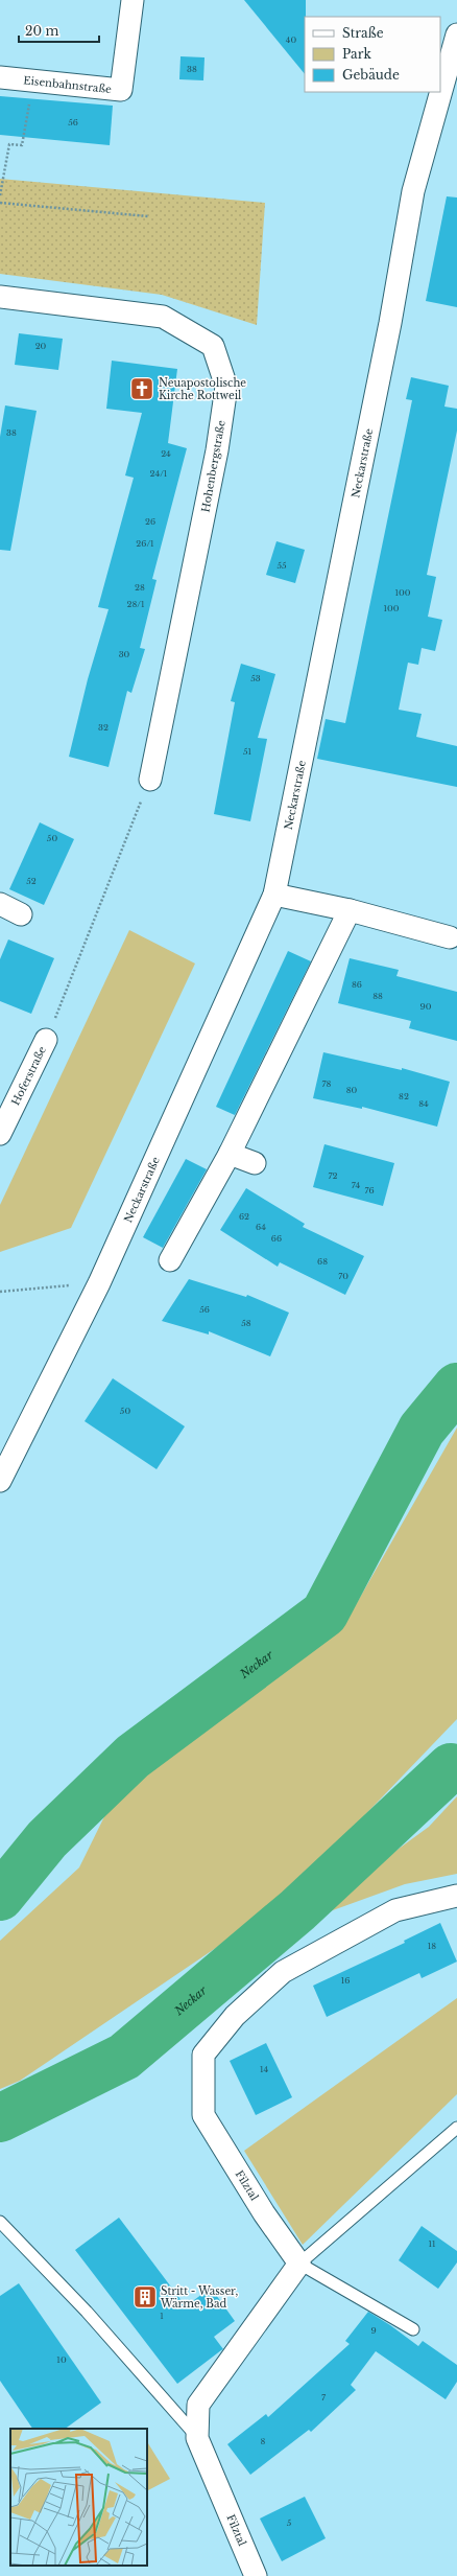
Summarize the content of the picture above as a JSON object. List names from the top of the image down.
{
  "streets": {
    "street": [
      "Eisenbahnstraße",
      "Neckarstraße",
      "Hohenbergstraße",
      "Hoferstraße",
      "Filztal"
    ]
  },
  "water": ["Neckar"],
  "places": {
    "church": ["Neuapostolische Kirche Rottweil"],
    "building": ["Stritt - Wasser, Wärme, Bad"]
  },
  "house_numbers": [
    "40",
    "38",
    "56",
    "20",
    "38",
    "24",
    "24/1",
    "26",
    "26/1",
    "55",
    "28",
    "100",
    "28/1",
    "100",
    "30",
    "53",
    "32",
    "51",
    "50",
    "52",
    "86",
    "88",
    "90",
    "78",
    "80",
    "82",
    "84",
    "72",
    "74",
    "76",
    "62",
    "64",
    "66",
    "68",
    "70",
    "56",
    "58",
    "50",
    "18",
    "16",
    "14",
    "11",
    "1",
    "9",
    "10",
    "7",
    "8",
    "5"
  ],
  "legend": ["Straße", "Park", "Gebäude"],
  "scale_bar": "20 m"
}
